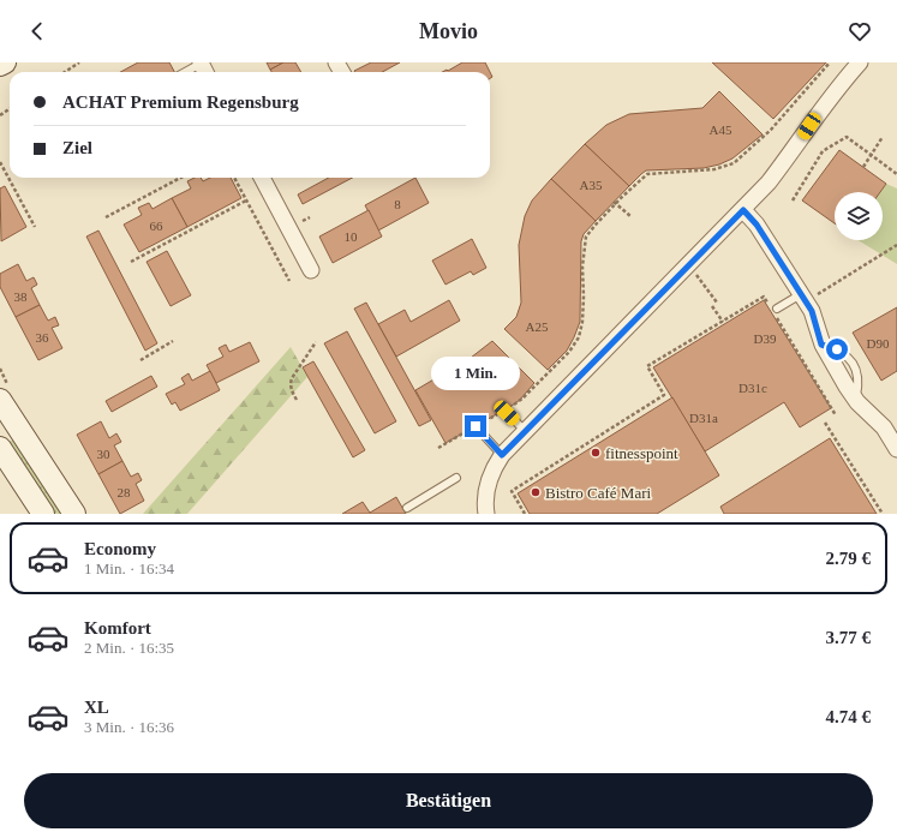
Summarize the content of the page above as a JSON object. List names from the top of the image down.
{
  "places": ["fitnesspoint", "Bistro Café Mari"],
  "house_numbers": [
    "A45",
    "A35",
    "8",
    "66",
    "10",
    "38",
    "A25",
    "36",
    "D39",
    "D90",
    "D31c",
    "D31a",
    "30",
    "28"
  ],
  "page": {
    "header": "Movio",
    "banner": ["ACHAT Premium Regensburg", "Ziel"],
    "bubble": "1 Min.",
    "list": [
      {
        "name": "Economy",
        "note": "1 Min. · 16:34",
        "value": "2.79 €"
      },
      {
        "name": "Komfort",
        "note": "2 Min. · 16:35",
        "value": "3.77 €"
      },
      {
        "name": "XL",
        "note": "3 Min. · 16:36",
        "value": "4.74 €"
      }
    ],
    "buttons": "Bestätigen"
  }
}
